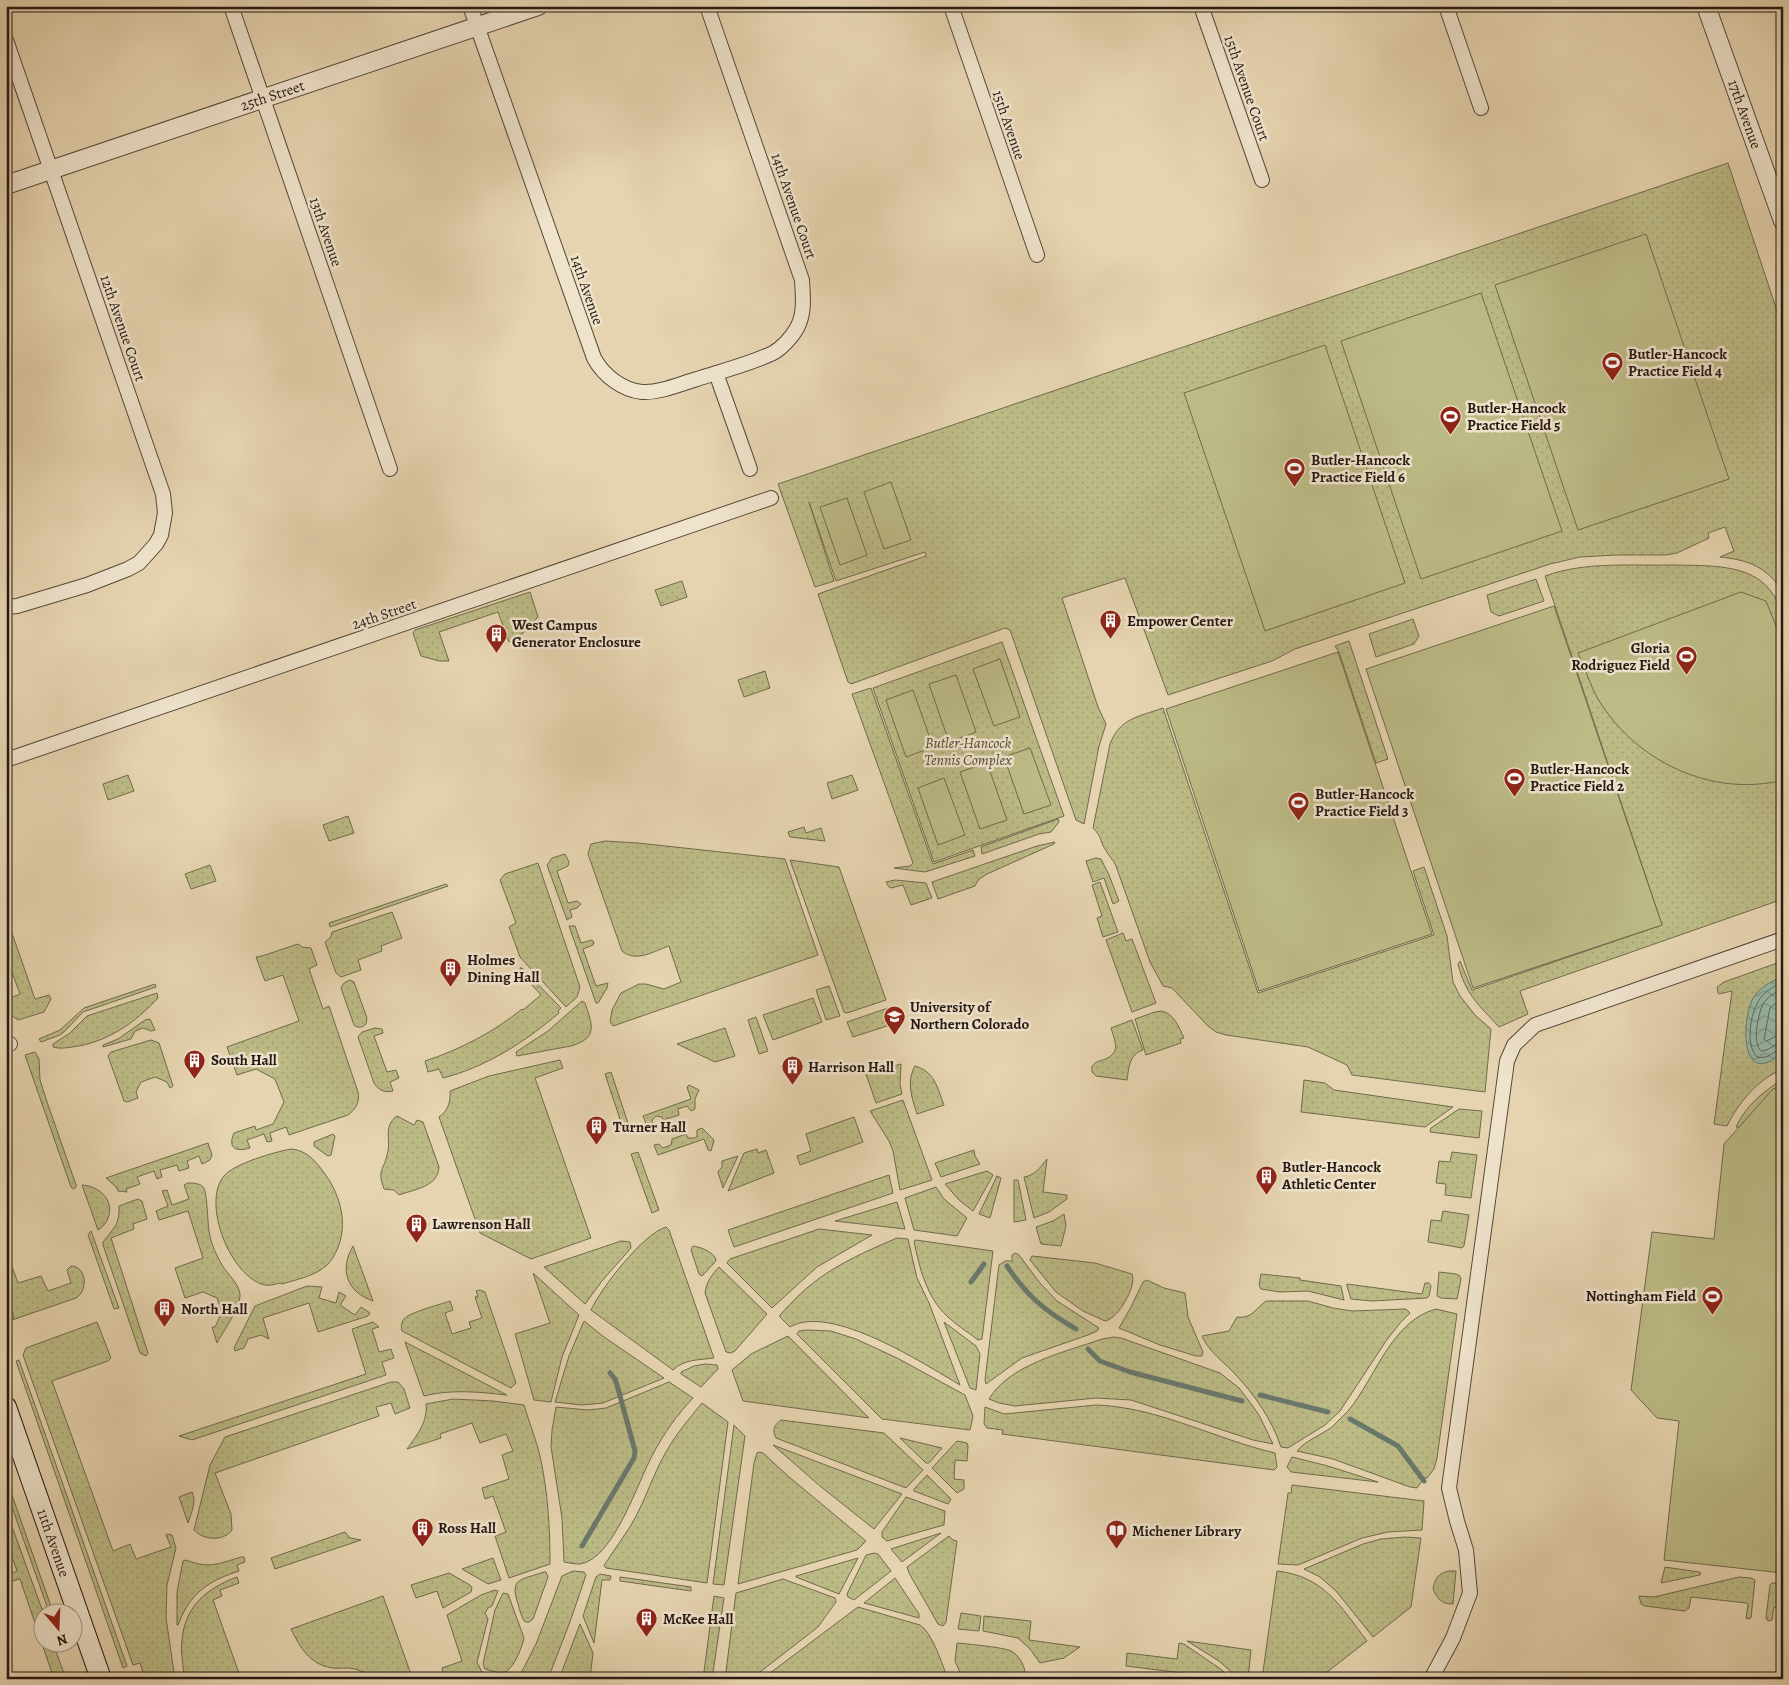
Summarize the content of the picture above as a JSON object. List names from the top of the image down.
{
  "streets": {
    "main road": ["11th Avenue"],
    "street": [
      "15th Avenue Court",
      "25th Street",
      "17th Avenue",
      "15th Avenue",
      "14th Avenue Court",
      "13th Avenue",
      "14th Avenue",
      "12th Avenue Court",
      "24th Street"
    ]
  },
  "crossings": [
    ["25th Street", "13th Avenue"],
    ["25th Street", "14th Avenue"],
    ["25th Street", "12th Avenue Court"],
    ["14th Avenue Court", "14th Avenue"]
  ],
  "parks": ["Butler-Hancock Tennis Complex"],
  "places": {
    "sports": [
      "Butler-Hancock Practice Field 4",
      "Butler-Hancock Practice Field 5",
      "Butler-Hancock Practice Field 6",
      "Gloria Rodriguez Field",
      "Butler-Hancock Practice Field 2",
      "Butler-Hancock Practice Field 3",
      "Nottingham Field"
    ],
    "building": [
      "Empower Center",
      "West Campus Generator Enclosure",
      "Holmes Dining Hall",
      "South Hall",
      "Harrison Hall",
      "Turner Hall",
      "Butler-Hancock Athletic Center",
      "Lawrenson Hall",
      "North Hall",
      "Ross Hall",
      "McKee Hall"
    ],
    "school or university": ["University of Northern Colorado"],
    "library": ["Michener Library"]
  },
  "north": "bottom"
}
